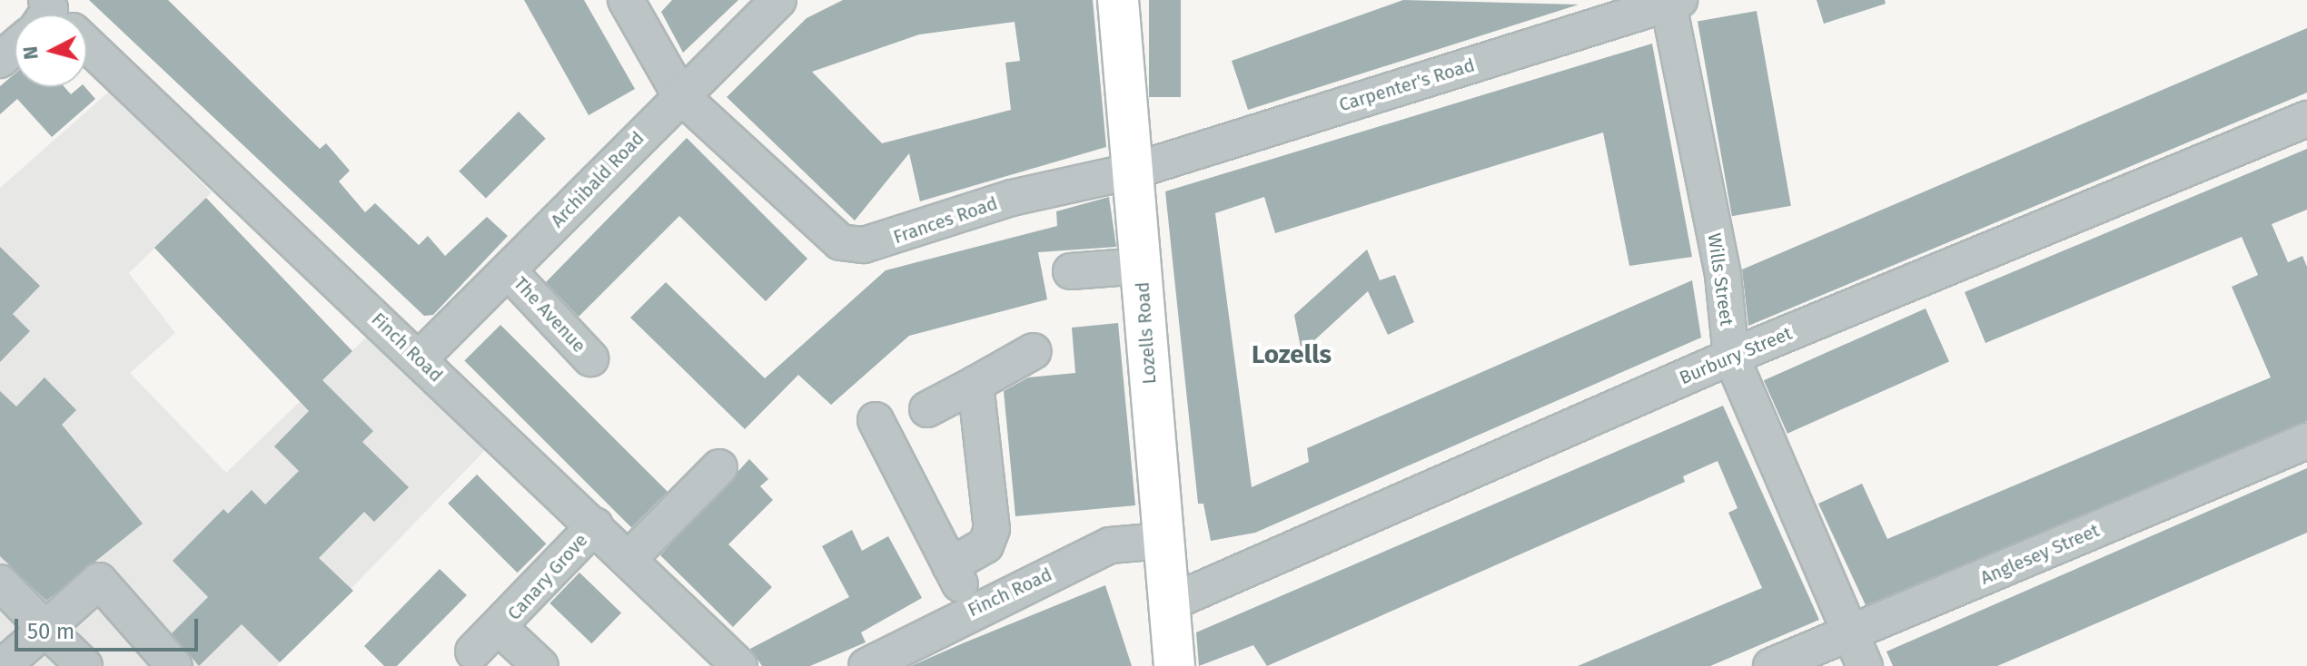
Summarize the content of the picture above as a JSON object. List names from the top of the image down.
{
  "streets": {
    "main road": ["Lozells Road"],
    "street": [
      "Carpenter's Road",
      "Archibald Road",
      "Frances Road",
      "Wills Street",
      "The Avenue",
      "Finch Road",
      "Burbury Street",
      "Anglesey Street",
      "Canary Grove"
    ]
  },
  "crossings": [
    ["Carpenter's Road", "Frances Road"],
    ["Carpenter's Road", "Wills Street"],
    ["Carpenter's Road", "Lozells Road"],
    ["Archibald Road", "Frances Road"],
    ["Archibald Road", "The Avenue"],
    ["Archibald Road", "Finch Road"],
    ["Frances Road", "Lozells Road"],
    ["Wills Street", "Burbury Street"],
    ["Wills Street", "Anglesey Street"],
    ["Lozells Road", "Finch Road"],
    ["Lozells Road", "Burbury Street"],
    ["Finch Road", "Canary Grove"]
  ],
  "districts": ["Lozells"],
  "scale_bar": "50 m",
  "north": "left"
}
